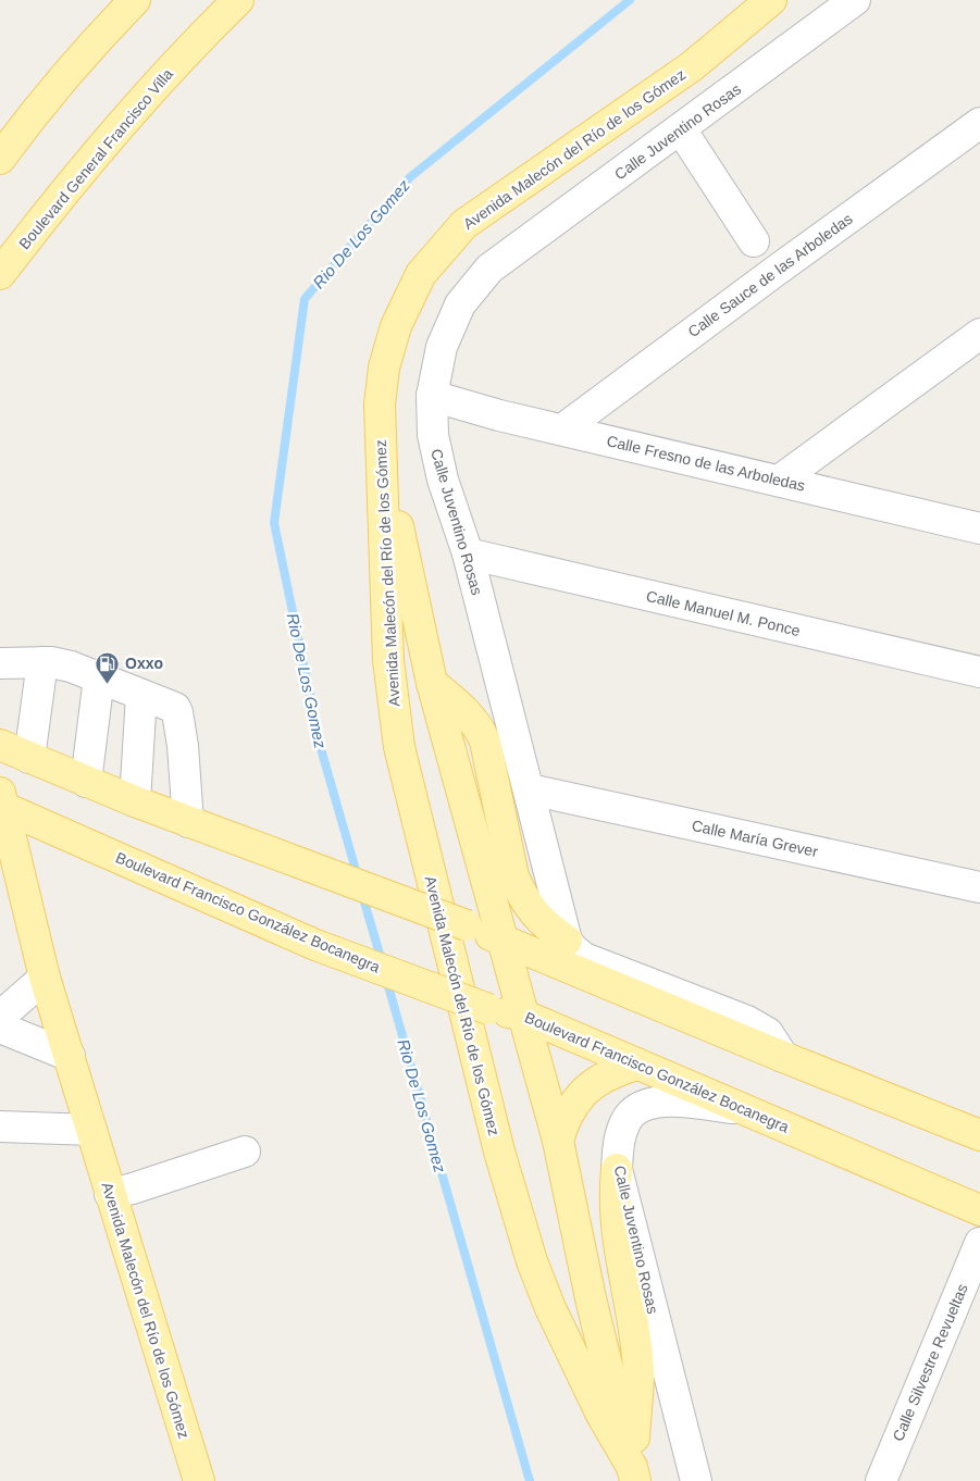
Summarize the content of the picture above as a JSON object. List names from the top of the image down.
{
  "streets": {
    "main road": ["Avenida Malecón del Río de los Gómez", "Boulevard General Francisco Villa", "Boulevard Francisco González Bocanegra"],
    "street": [
      "Calle Juventino Rosas",
      "Calle Sauce de las Arboledas",
      "Calle Fresno de las Arboledas",
      "Calle Manuel M. Ponce",
      "Calle María Grever",
      "Calle Silvestre Revueltas"
    ]
  },
  "crossings": [
    ["Calle Juventino Rosas", "Calle Fresno de las Arboledas"],
    ["Calle Juventino Rosas", "Calle Manuel M. Ponce"],
    ["Calle Juventino Rosas", "Calle María Grever"],
    ["Calle Juventino Rosas", "Boulevard Francisco González Bocanegra"],
    ["Avenida Malecón del Río de los Gómez", "Boulevard Francisco González Bocanegra"],
    ["Calle Sauce de las Arboledas", "Calle Fresno de las Arboledas"]
  ],
  "water": ["Rio De Los Gomez"],
  "places": {
    "fuel station": ["Oxxo"]
  }
}
